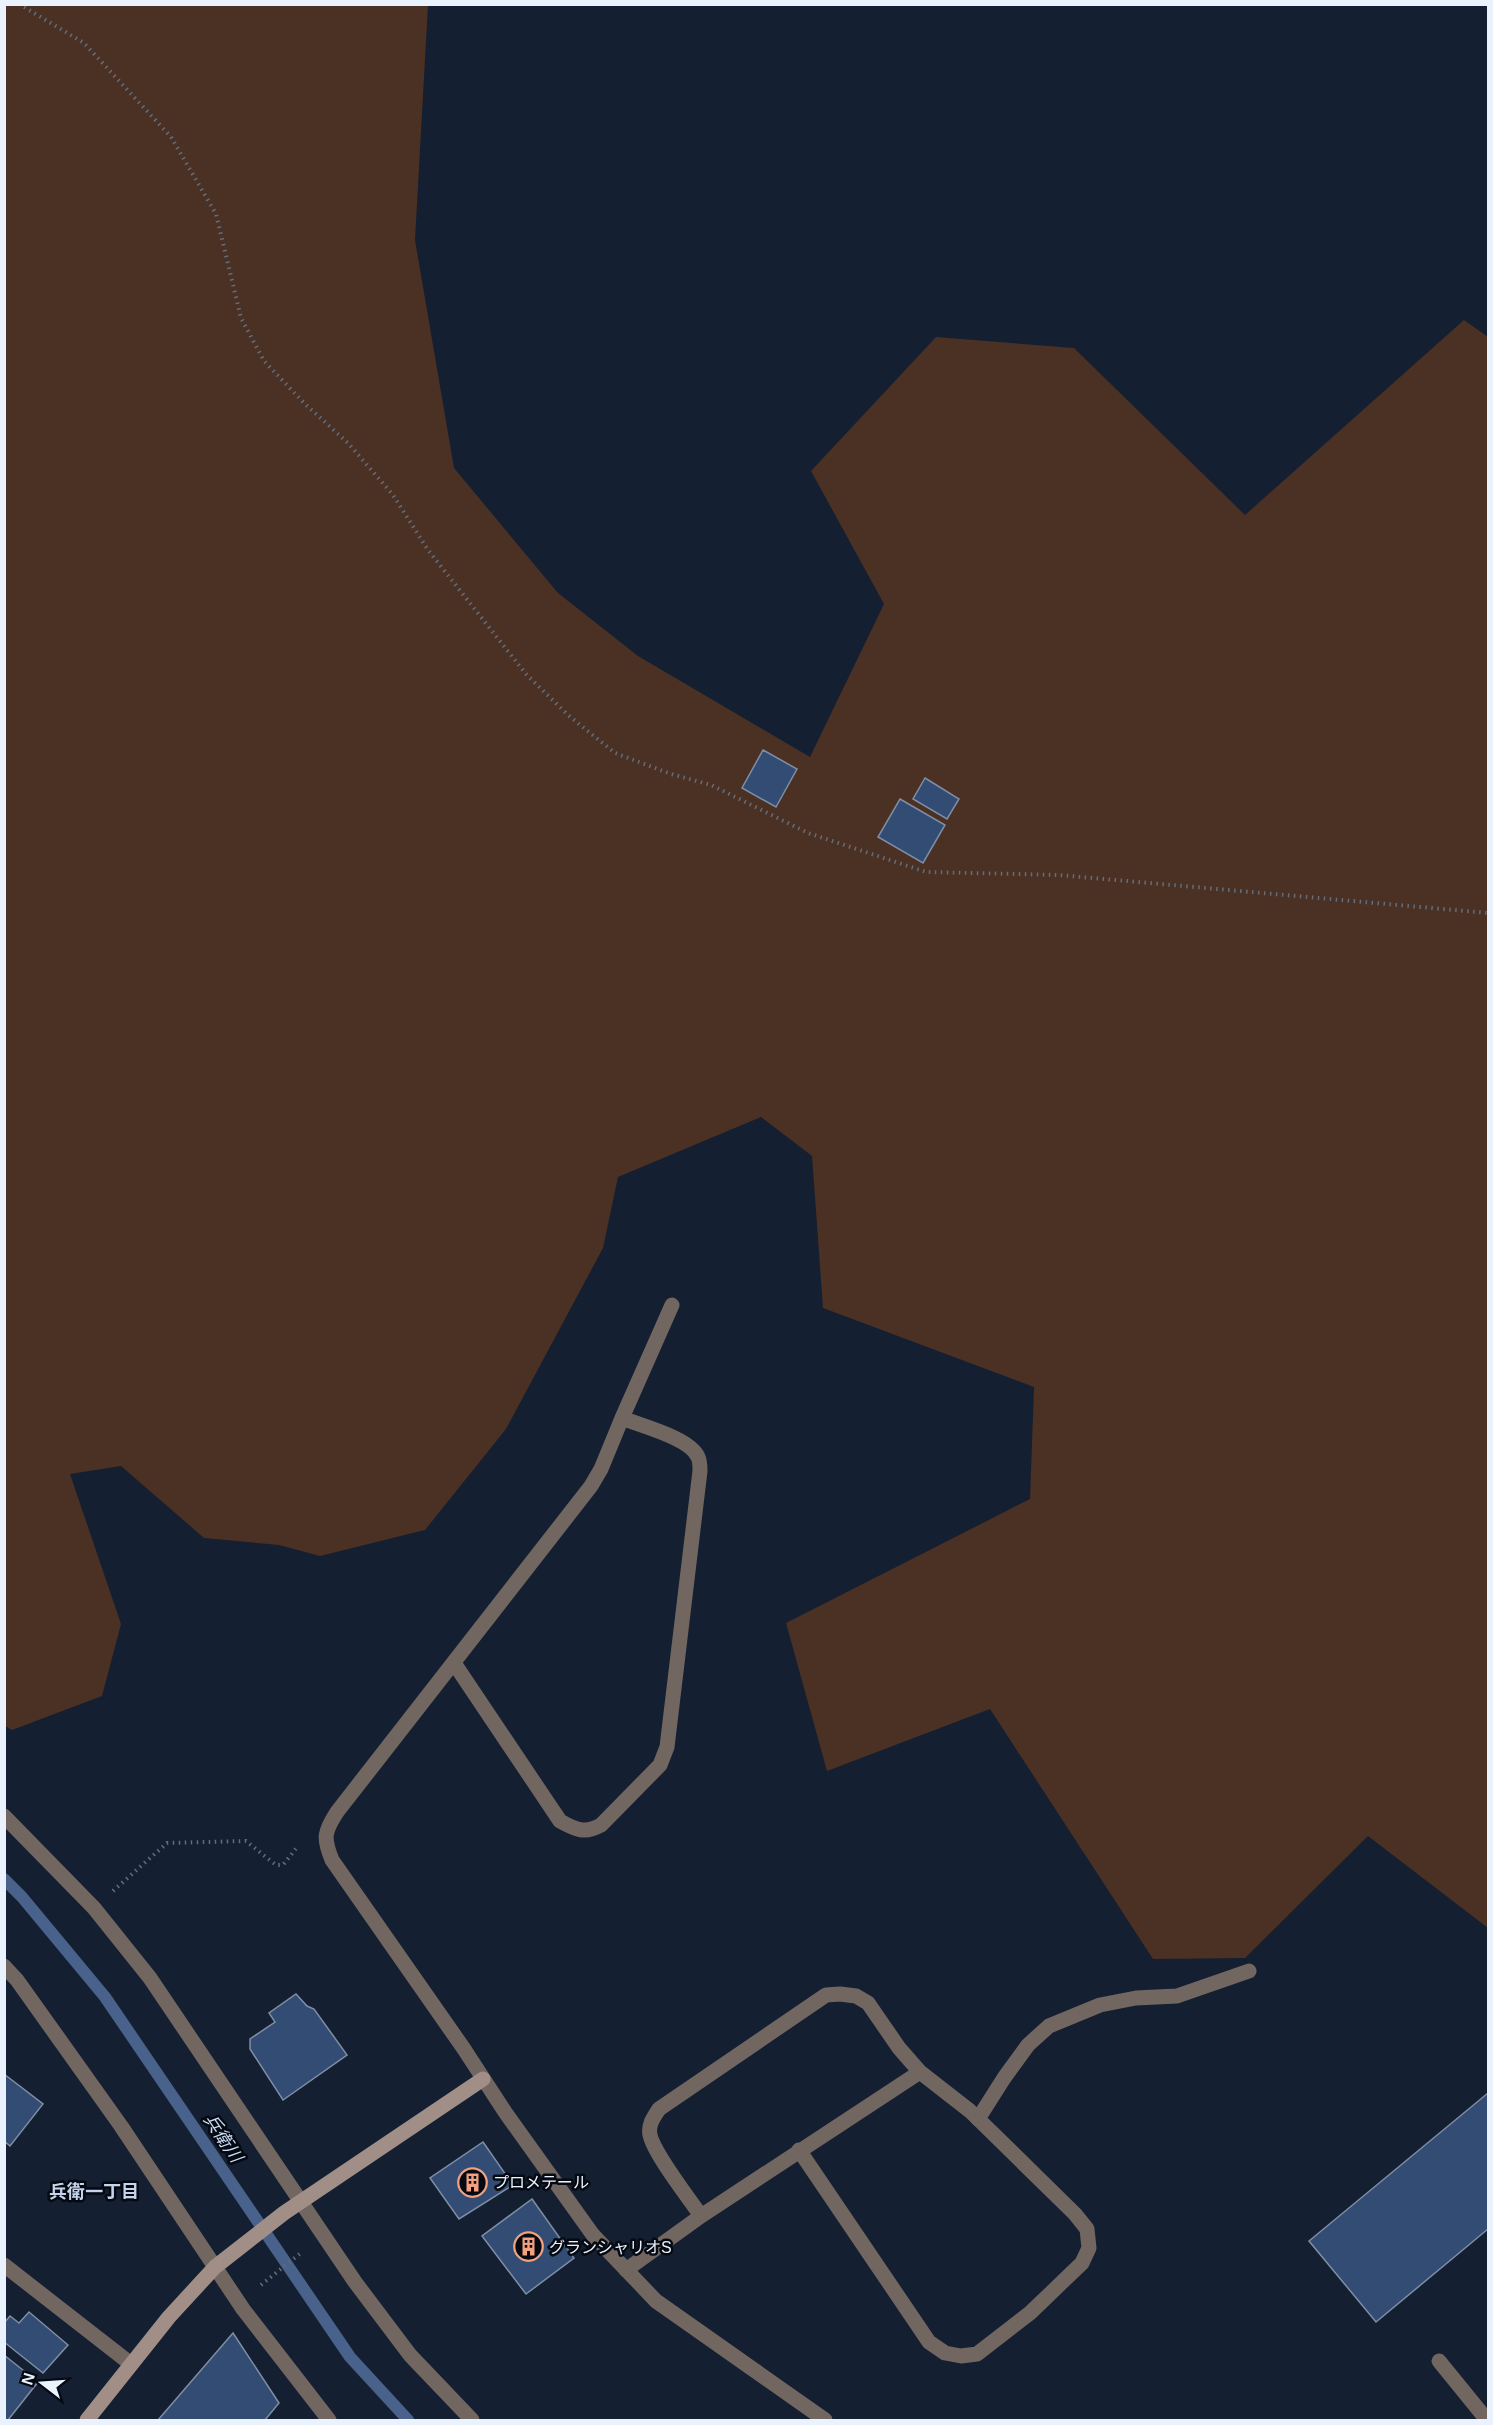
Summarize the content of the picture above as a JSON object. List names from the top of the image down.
{
  "districts": ["兵衛一丁目"],
  "water": ["兵衛川"],
  "places": {
    "building": ["プロメテール", "グランシャリオS"]
  },
  "north": "left"
}
